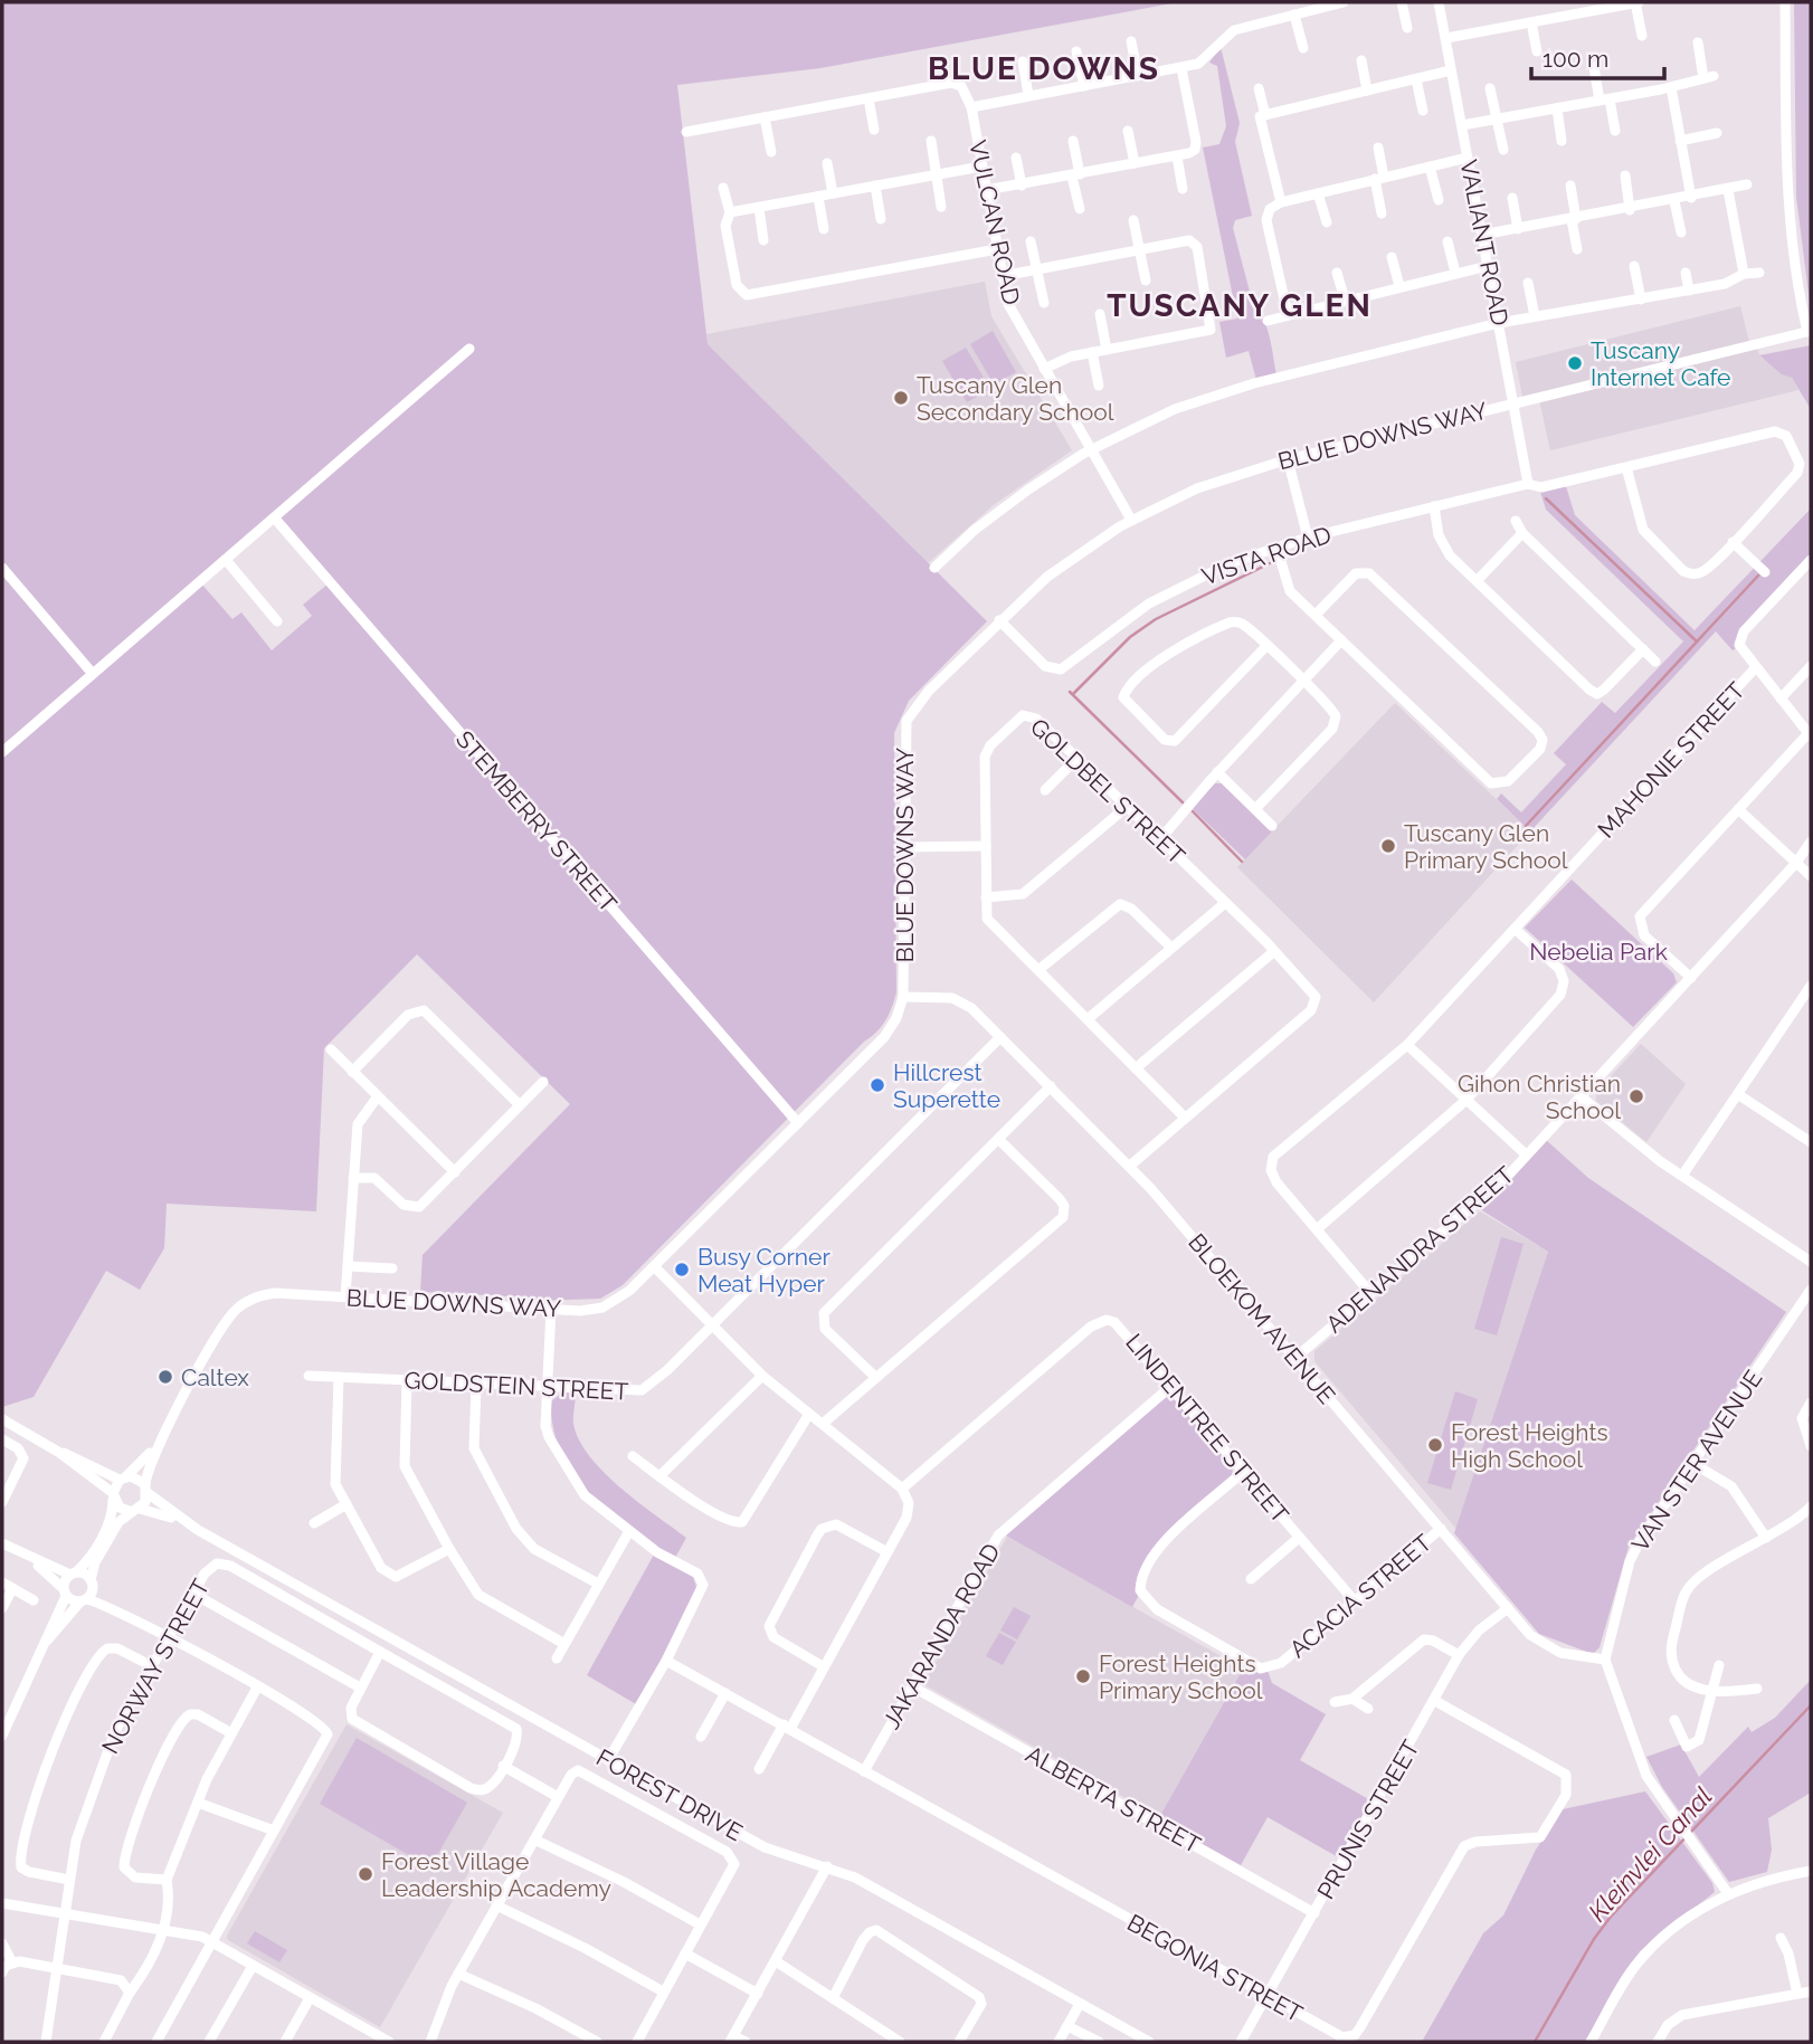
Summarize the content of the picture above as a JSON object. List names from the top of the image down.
{
  "streets": {
    "street": [
      "VULCAN ROAD",
      "VALIANT ROAD",
      "BLUE DOWNS WAY",
      "VISTA ROAD",
      "MAHONIE STREET",
      "GOLDBEL STREET",
      "STEMBERRY STREET",
      "ADENANDRA STREET",
      "BLOEKOM AVENUE",
      "GOLDSTEIN STREET",
      "LINDENTREE STREET",
      "VAN STER AVENUE",
      "ACACIA STREET",
      "JAKARANDA ROAD",
      "NORWAY STREET",
      "FOREST DRIVE",
      "ALBERTA STREET",
      "PRUNIS STREET",
      "BEGONIA STREET"
    ]
  },
  "crossings": [
    ["VULCAN ROAD", "BLUE DOWNS WAY"],
    ["VALIANT ROAD", "BLUE DOWNS WAY"],
    ["VALIANT ROAD", "VISTA ROAD"],
    ["BLUE DOWNS WAY", "VISTA ROAD"],
    ["BLUE DOWNS WAY", "STEMBERRY STREET"],
    ["BLUE DOWNS WAY", "BLOEKOM AVENUE"],
    ["BLUE DOWNS WAY", "FOREST DRIVE"],
    ["MAHONIE STREET", "ADENANDRA STREET"],
    ["GOLDBEL STREET", "BLOEKOM AVENUE"],
    ["ADENANDRA STREET", "BLOEKOM AVENUE"],
    ["BLOEKOM AVENUE", "GOLDSTEIN STREET"],
    ["BLOEKOM AVENUE", "VAN STER AVENUE"],
    ["BLOEKOM AVENUE", "ACACIA STREET"],
    ["BLOEKOM AVENUE", "PRUNIS STREET"],
    ["LINDENTREE STREET", "ACACIA STREET"],
    ["LINDENTREE STREET", "JAKARANDA ROAD"],
    ["JAKARANDA ROAD", "ALBERTA STREET"],
    ["JAKARANDA ROAD", "BEGONIA STREET"],
    ["ALBERTA STREET", "PRUNIS STREET"],
    ["PRUNIS STREET", "BEGONIA STREET"]
  ],
  "districts": ["BLUE DOWNS", "TUSCANY GLEN"],
  "water": ["Kleinvlei Canal"],
  "parks": ["Nebelia Park"],
  "places": [
    "Tuscany Internet Cafe",
    "Tuscany Glen Secondary School",
    "Tuscany Glen Primary School",
    "Hillcrest Superette",
    "Gihon Christian School",
    "Busy Corner Meat Hyper",
    "Caltex",
    "Forest Heights High School",
    "Forest Heights Primary School",
    "Forest Village Leadership Academy"
  ],
  "scale_bar": "100 m"
}
